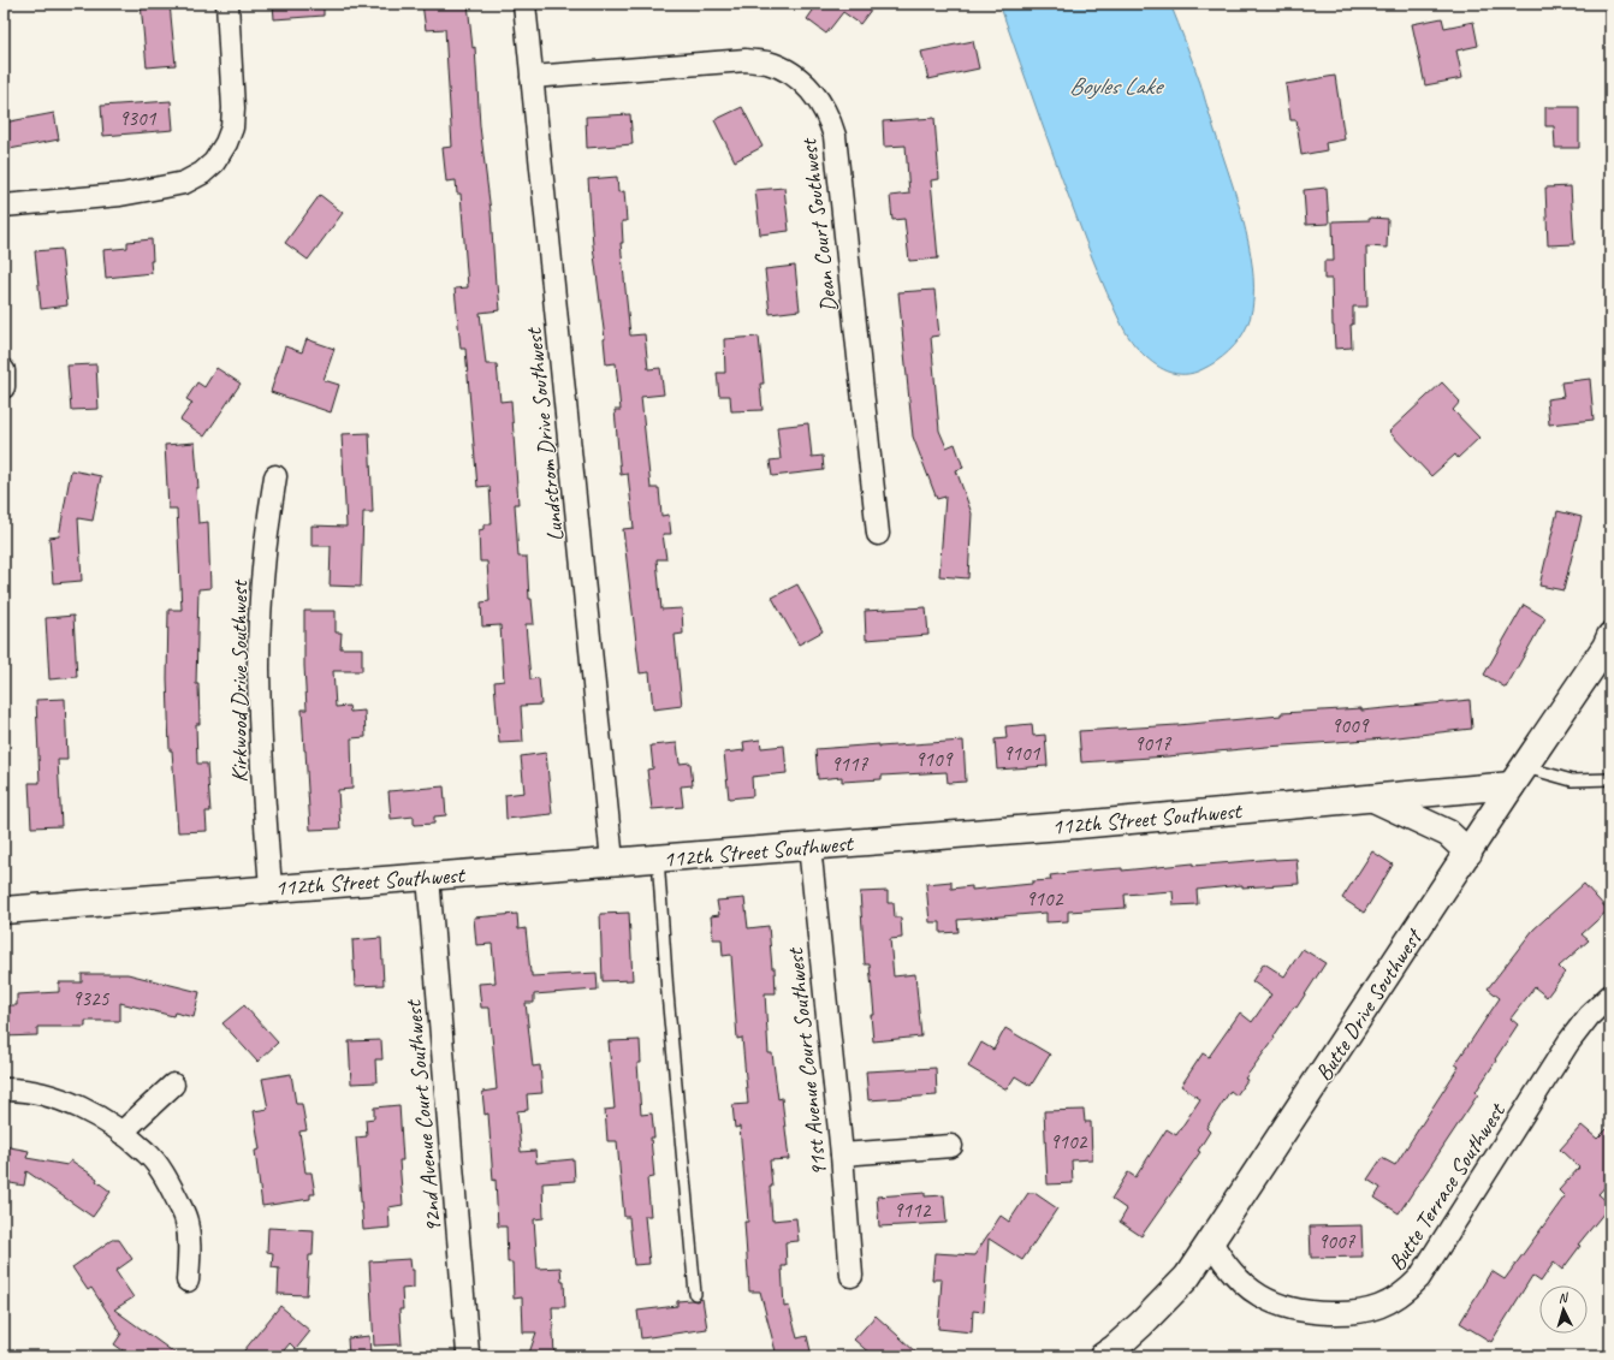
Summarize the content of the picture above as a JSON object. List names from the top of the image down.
{
  "streets": {
    "street": [
      "Dean Court Southwest",
      "Lundstrom Drive Southwest",
      "Kirkwood Drive Southwest",
      "112th Street Southwest",
      "Butte Drive Southwest",
      "91st Avenue Court Southwest",
      "92nd Avenue Court Southwest",
      "Butte Terrace Southwest"
    ]
  },
  "crossings": [
    ["Dean Court Southwest", "Lundstrom Drive Southwest"],
    ["Lundstrom Drive Southwest", "112th Street Southwest"],
    ["Kirkwood Drive Southwest", "112th Street Southwest"],
    ["112th Street Southwest", "Butte Drive Southwest"],
    ["112th Street Southwest", "91st Avenue Court Southwest"],
    ["112th Street Southwest", "92nd Avenue Court Southwest"],
    ["Butte Drive Southwest", "Butte Terrace Southwest"]
  ],
  "water": ["Boyles Lake"],
  "house_numbers": [
    "9301",
    "9009",
    "9017",
    "9101",
    "9109",
    "9117",
    "9102",
    "9325",
    "9102",
    "9112",
    "9007"
  ],
  "north": "top"
}
